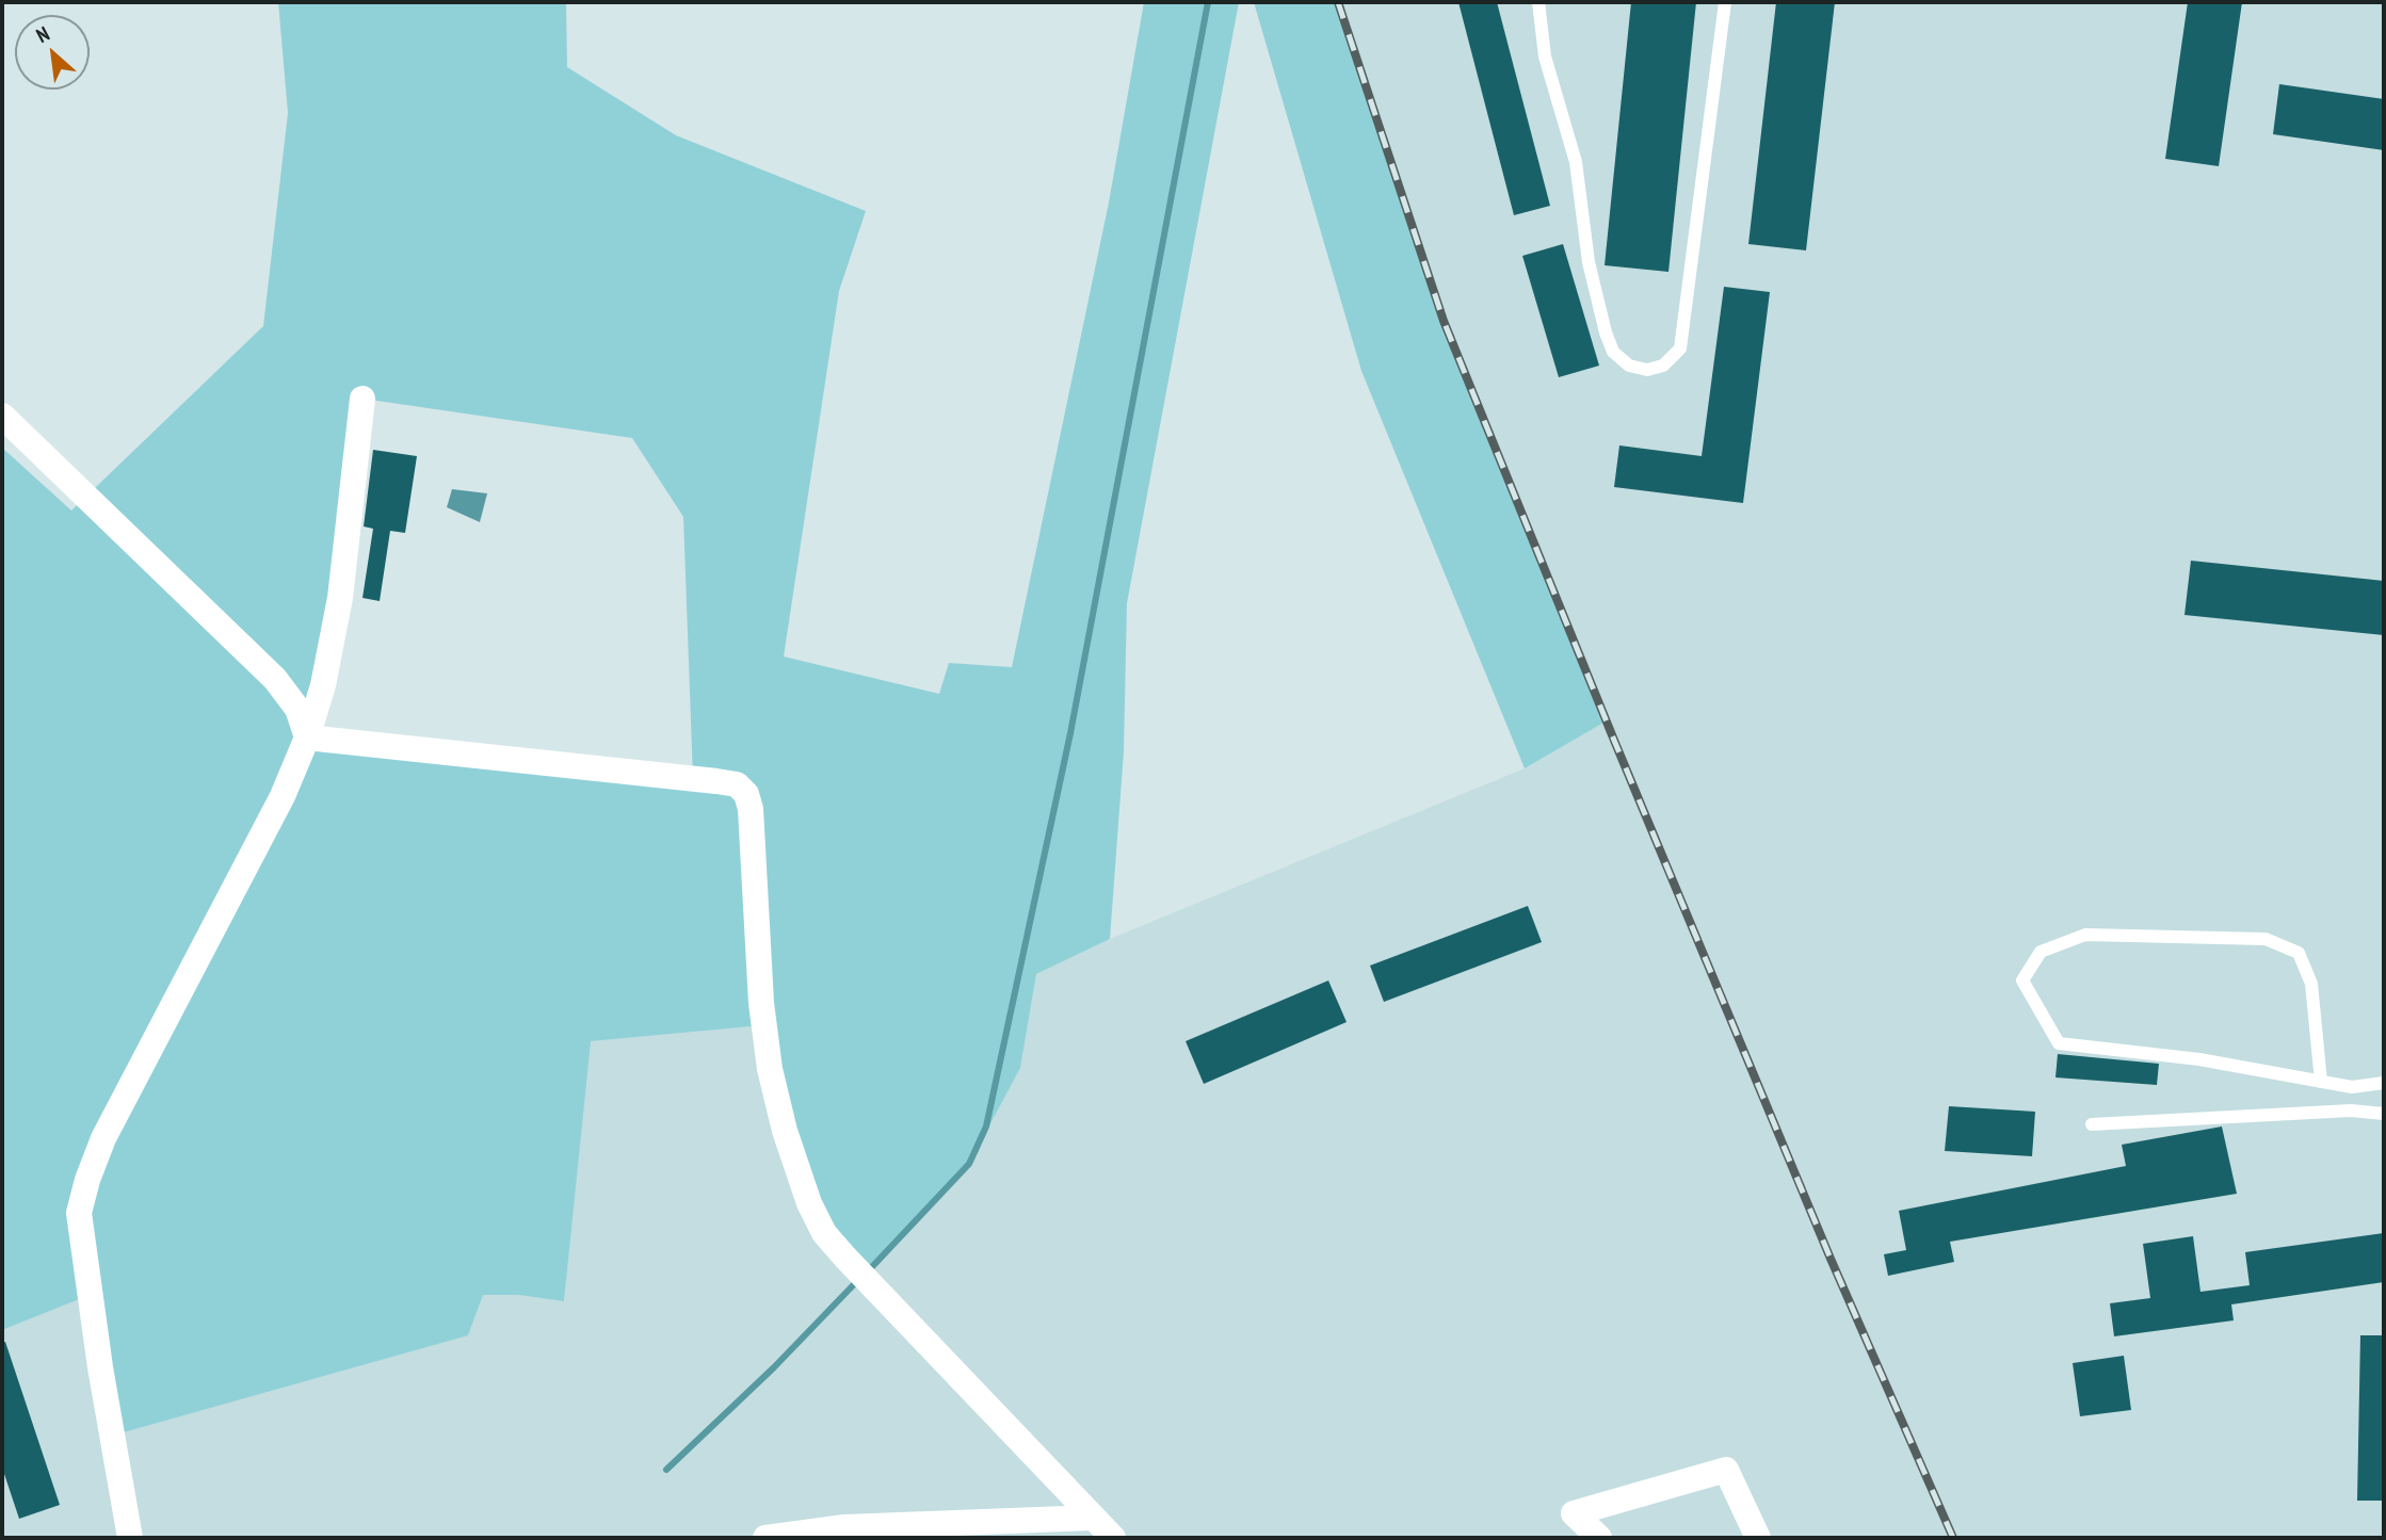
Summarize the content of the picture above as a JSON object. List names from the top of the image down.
{
  "north": "top left"
}
